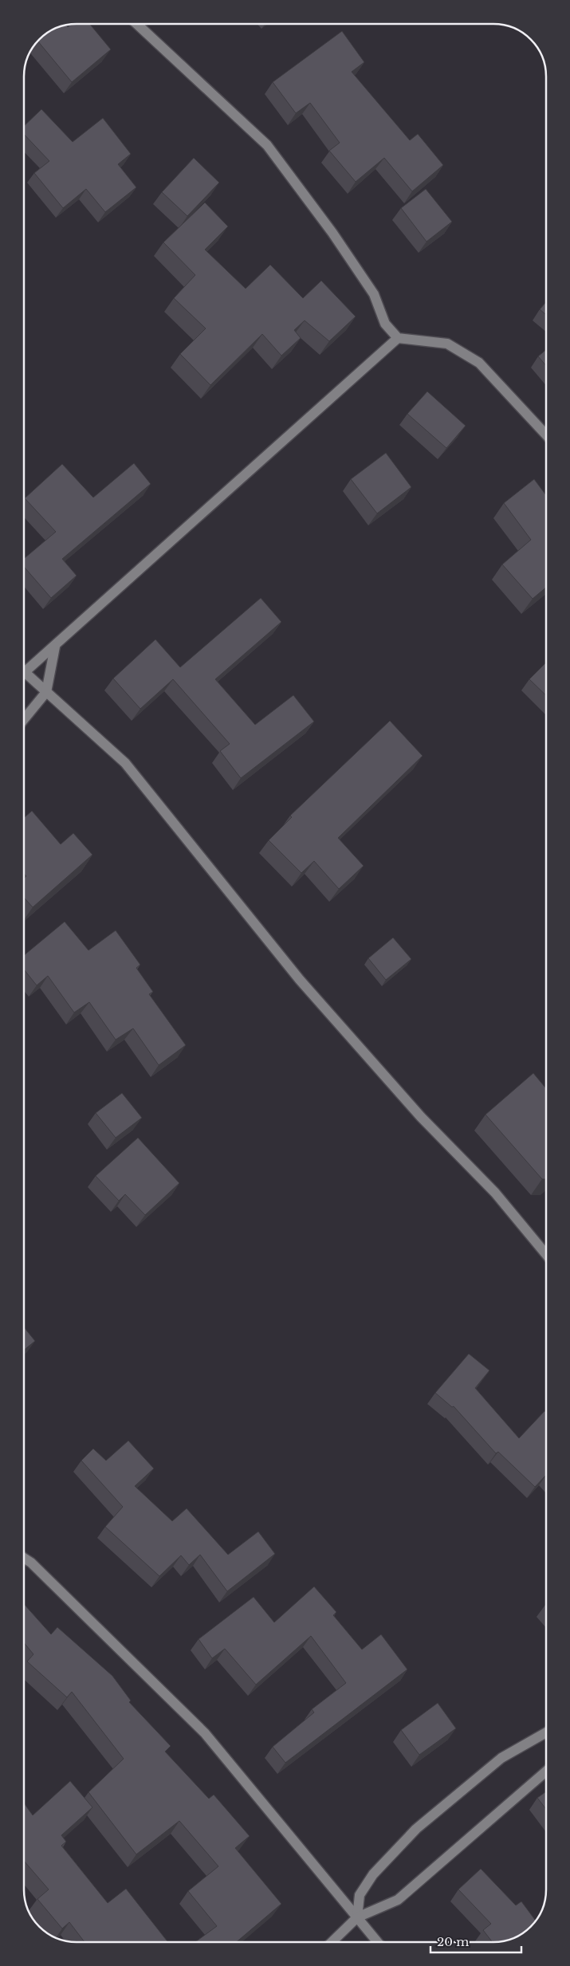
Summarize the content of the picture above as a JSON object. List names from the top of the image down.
{
  "scale_bar": "20 m"
}
